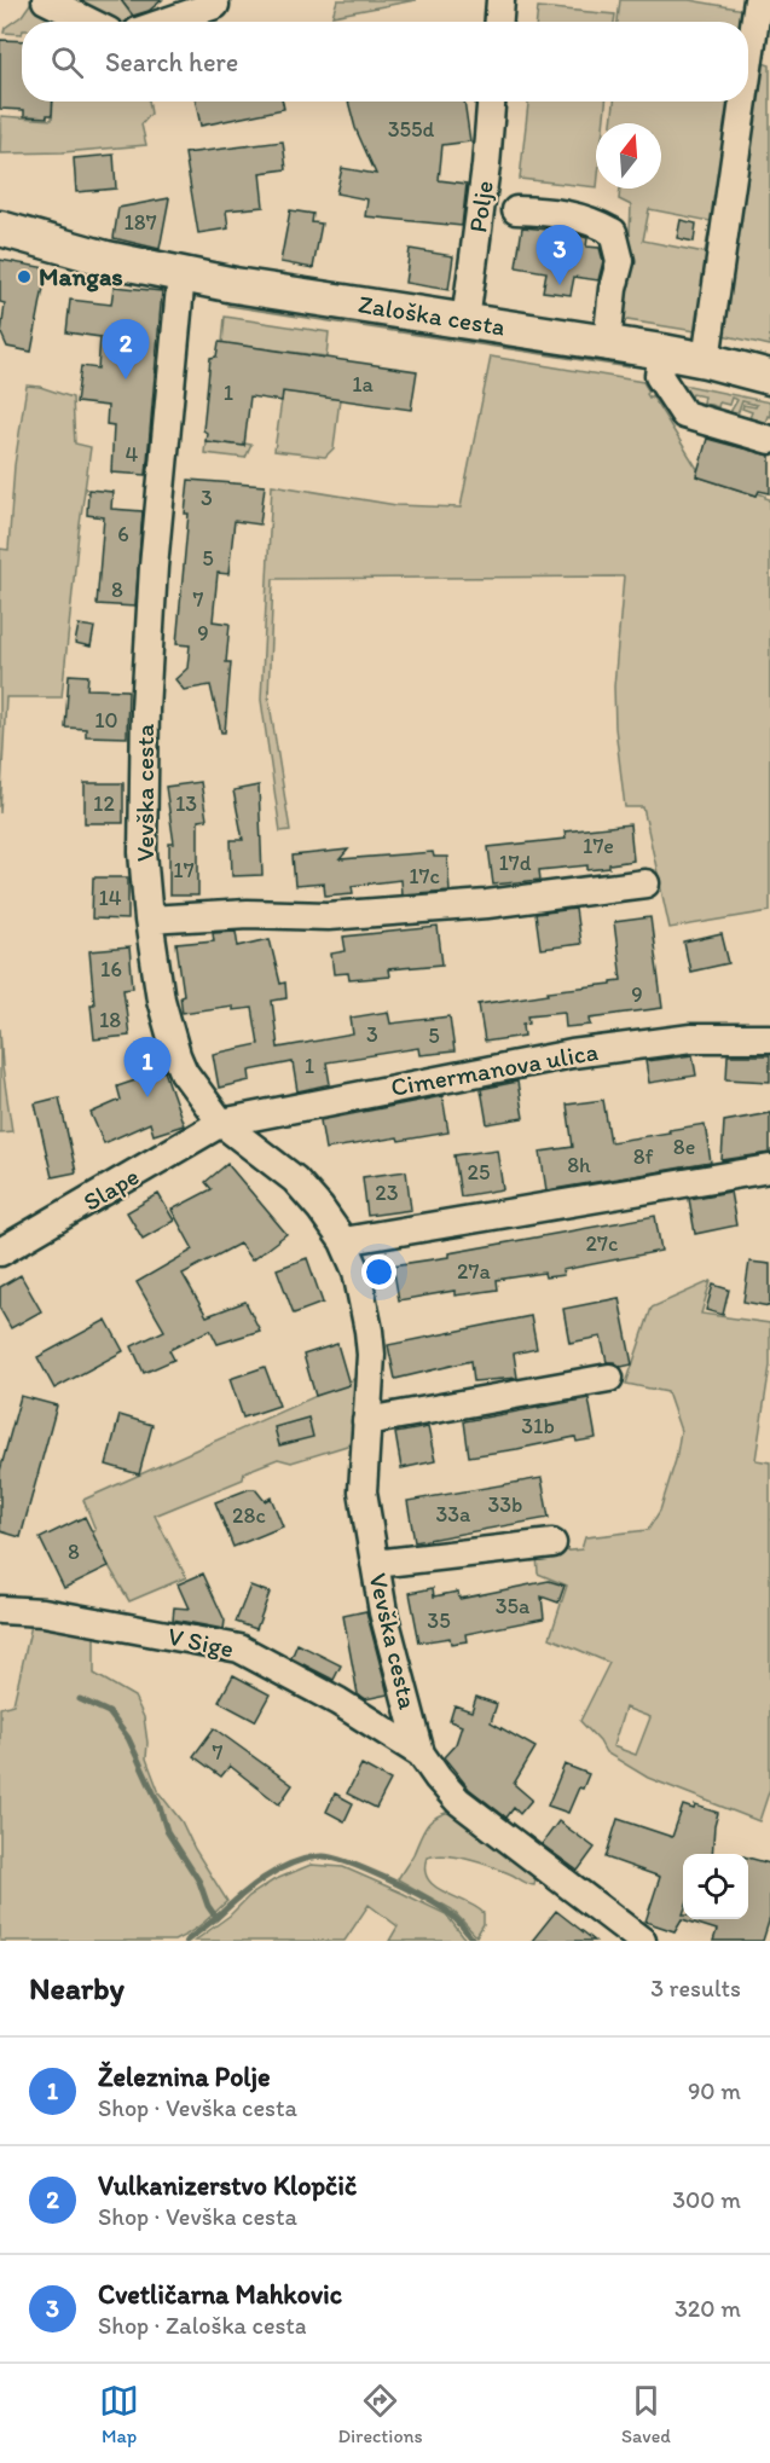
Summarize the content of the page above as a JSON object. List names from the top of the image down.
{
  "streets": {
    "main road": ["Zaloška cesta"],
    "street": [
      "Polje",
      "Vevška cesta",
      "Cimermanova ulica",
      "Slape",
      "V Sige"
    ]
  },
  "crossings": [
    ["Polje", "Zaloška cesta"],
    ["Zaloška cesta", "Vevška cesta"],
    ["Vevška cesta", "Cimermanova ulica"],
    ["Vevška cesta", "Slape"],
    ["Vevška cesta", "V Sige"],
    ["Cimermanova ulica", "Slape"]
  ],
  "places": ["Mangas"],
  "house_numbers": [
    "355d",
    "187",
    "1a",
    "1",
    "4",
    "3",
    "6",
    "5",
    "8",
    "7",
    "9",
    "10",
    "12",
    "13",
    "17e",
    "17d",
    "17",
    "17c",
    "14",
    "16",
    "9",
    "18",
    "3",
    "5",
    "1",
    "8e",
    "8f",
    "8h",
    "25",
    "23",
    "27c",
    "27a",
    "31b",
    "33b",
    "33a",
    "28c",
    "8",
    "35a",
    "35",
    "7"
  ],
  "north": "top",
  "page": {
    "search": "Search here",
    "pins": ["3", "2", "1"],
    "heading": ["Nearby", "3 results"],
    "list": [
      {
        "mark": "1",
        "name": "Železnina Polje",
        "note": "Shop · Vevška cesta",
        "value": "90 m"
      },
      {
        "mark": "2",
        "name": "Vulkanizerstvo Klopčič",
        "note": "Shop · Vevška cesta",
        "value": "300 m"
      },
      {
        "mark": "3",
        "name": "Cvetličarna Mahkovic",
        "note": "Shop · Zaloška cesta",
        "value": "320 m"
      }
    ],
    "nav": ["Map", "Directions", "Saved"]
  }
}
